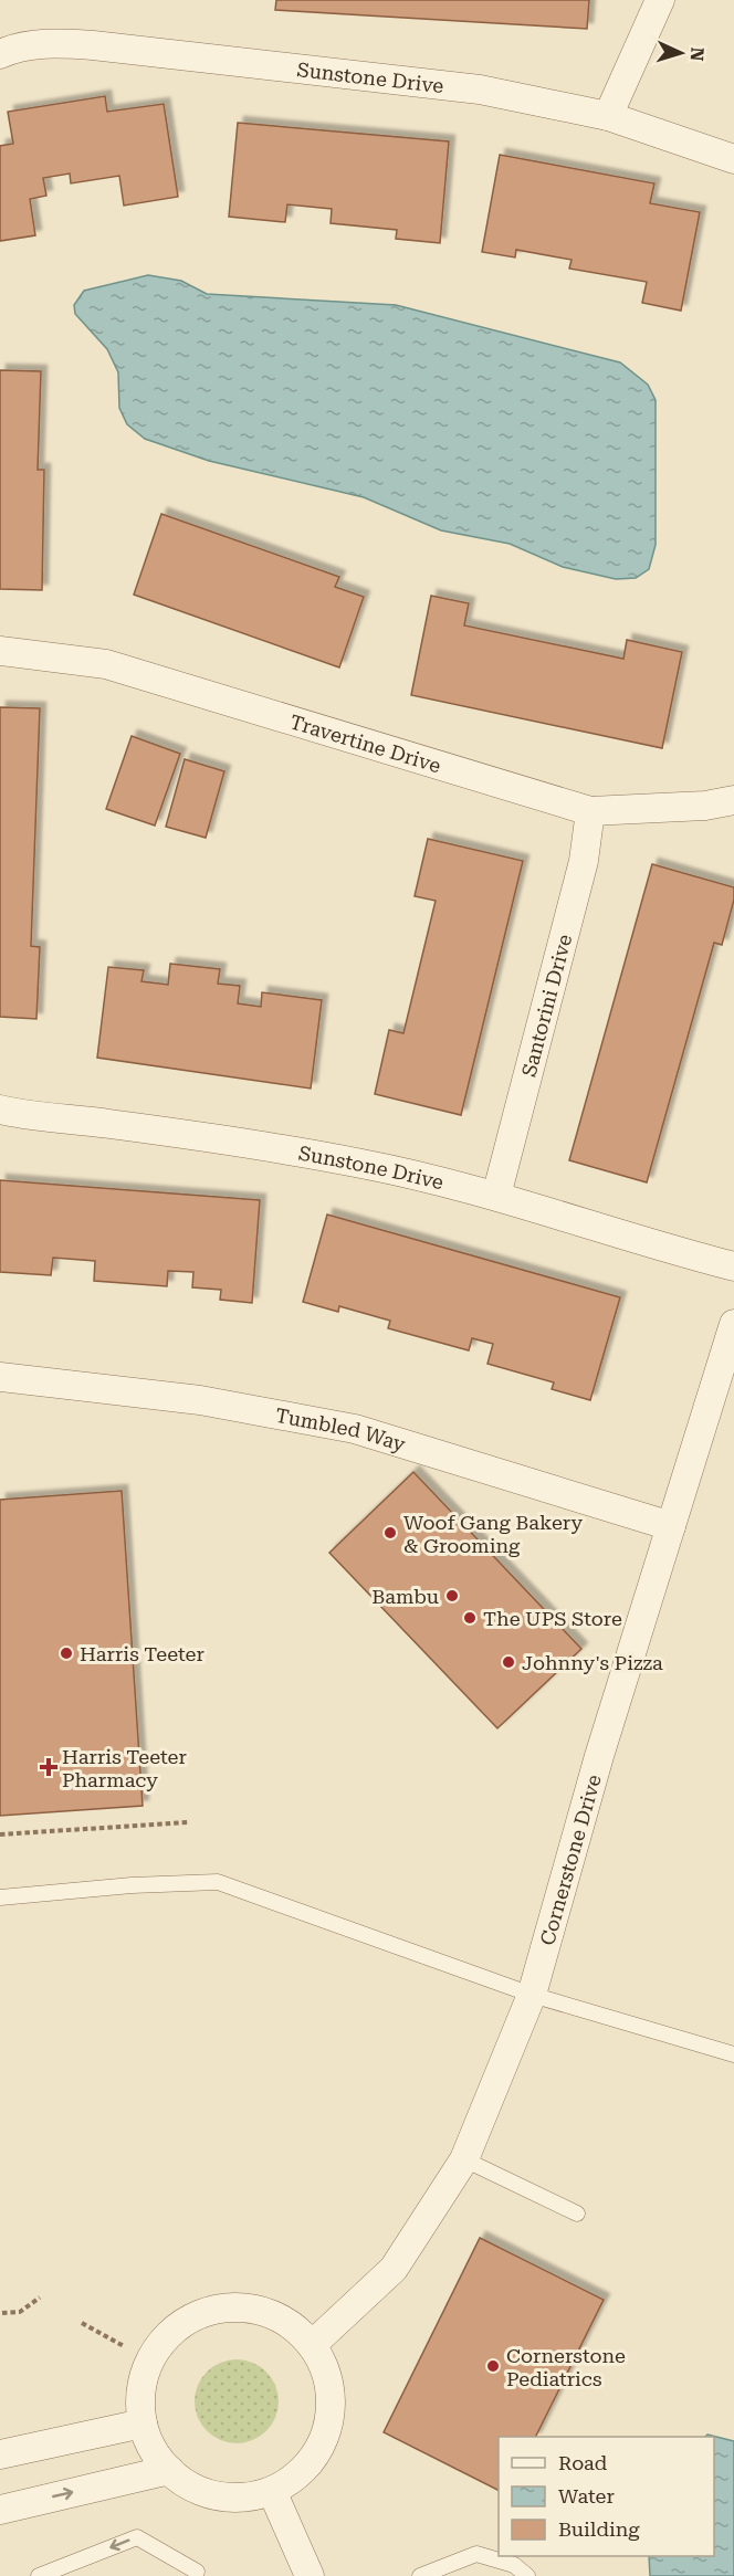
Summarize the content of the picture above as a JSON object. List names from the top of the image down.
{
  "streets": {
    "street": [
      "Sunstone Drive",
      "Travertine Drive",
      "Santorini Drive",
      "Tumbled Way",
      "Cornerstone Drive"
    ]
  },
  "crossings": [
    ["Sunstone Drive", "Santorini Drive"],
    ["Travertine Drive", "Santorini Drive"],
    ["Tumbled Way", "Cornerstone Drive"]
  ],
  "places": {
    "other": [
      "Woof Gang Bakery & Grooming",
      "Bambu",
      "The UPS Store",
      "Harris Teeter",
      "Johnny's Pizza",
      "Cornerstone Pediatrics"
    ],
    "health": ["Harris Teeter Pharmacy"]
  },
  "legend": ["Road", "Water", "Building"],
  "north": "right"
}
